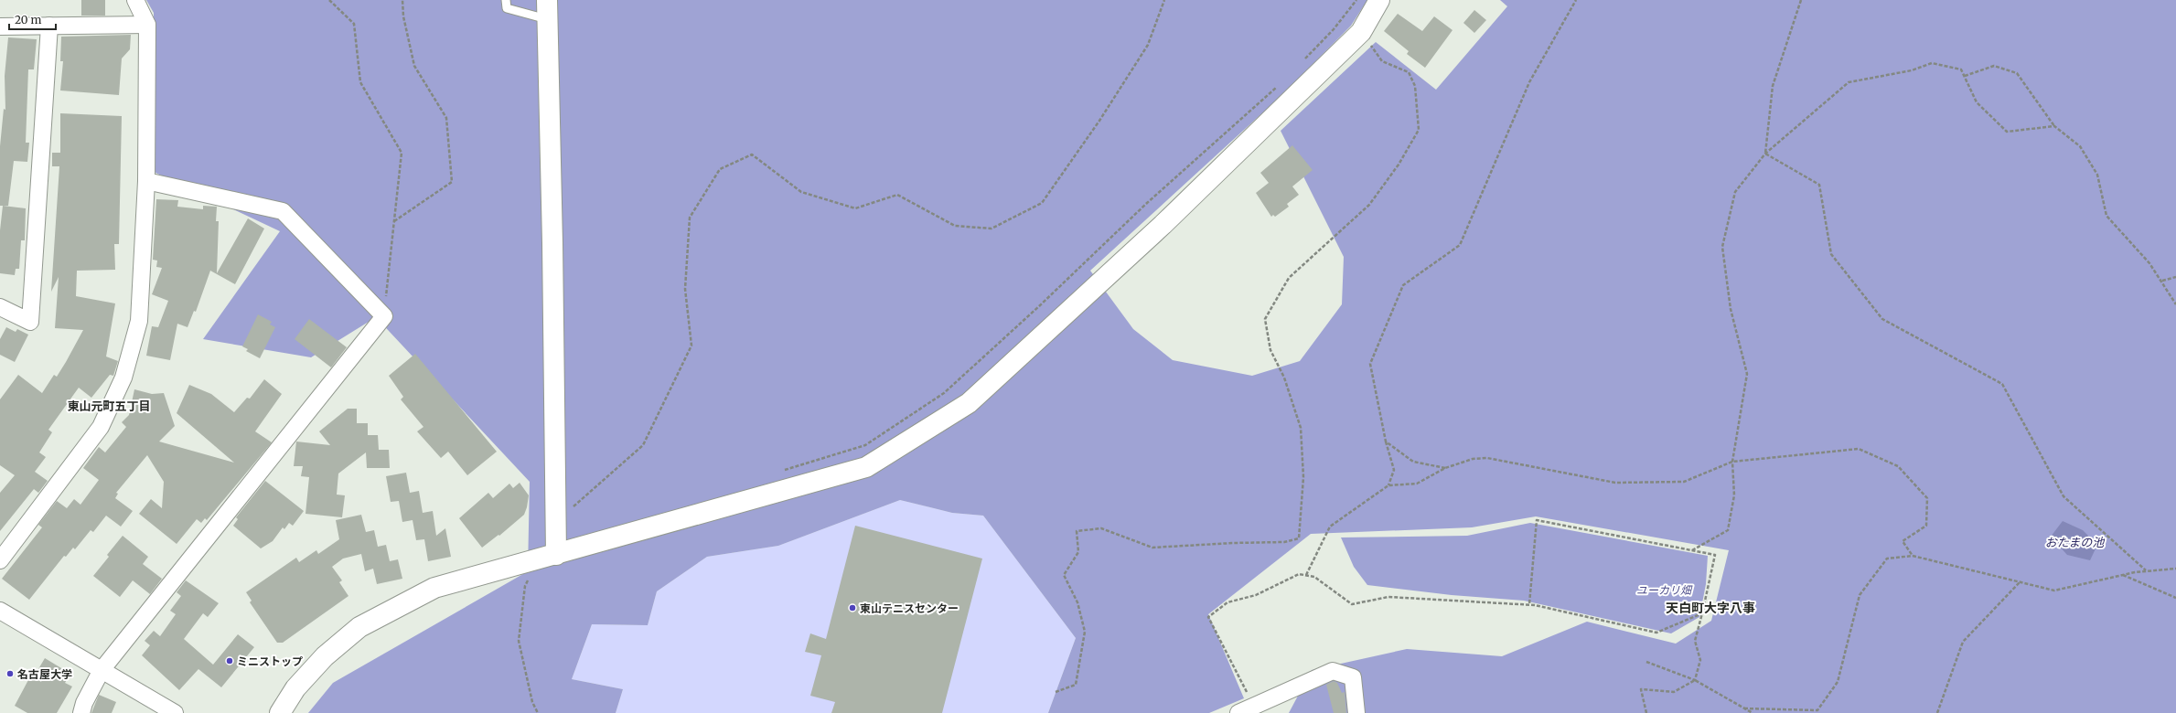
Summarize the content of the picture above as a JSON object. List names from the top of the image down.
{
  "districts": ["東山元町五丁目", "天白町大字八事"],
  "water": ["おたまの池"],
  "parks": ["ユーカリ畑"],
  "places": ["東山テニスセンター", "ミニストップ", "名古屋大学"],
  "scale_bar": "20 m"
}
